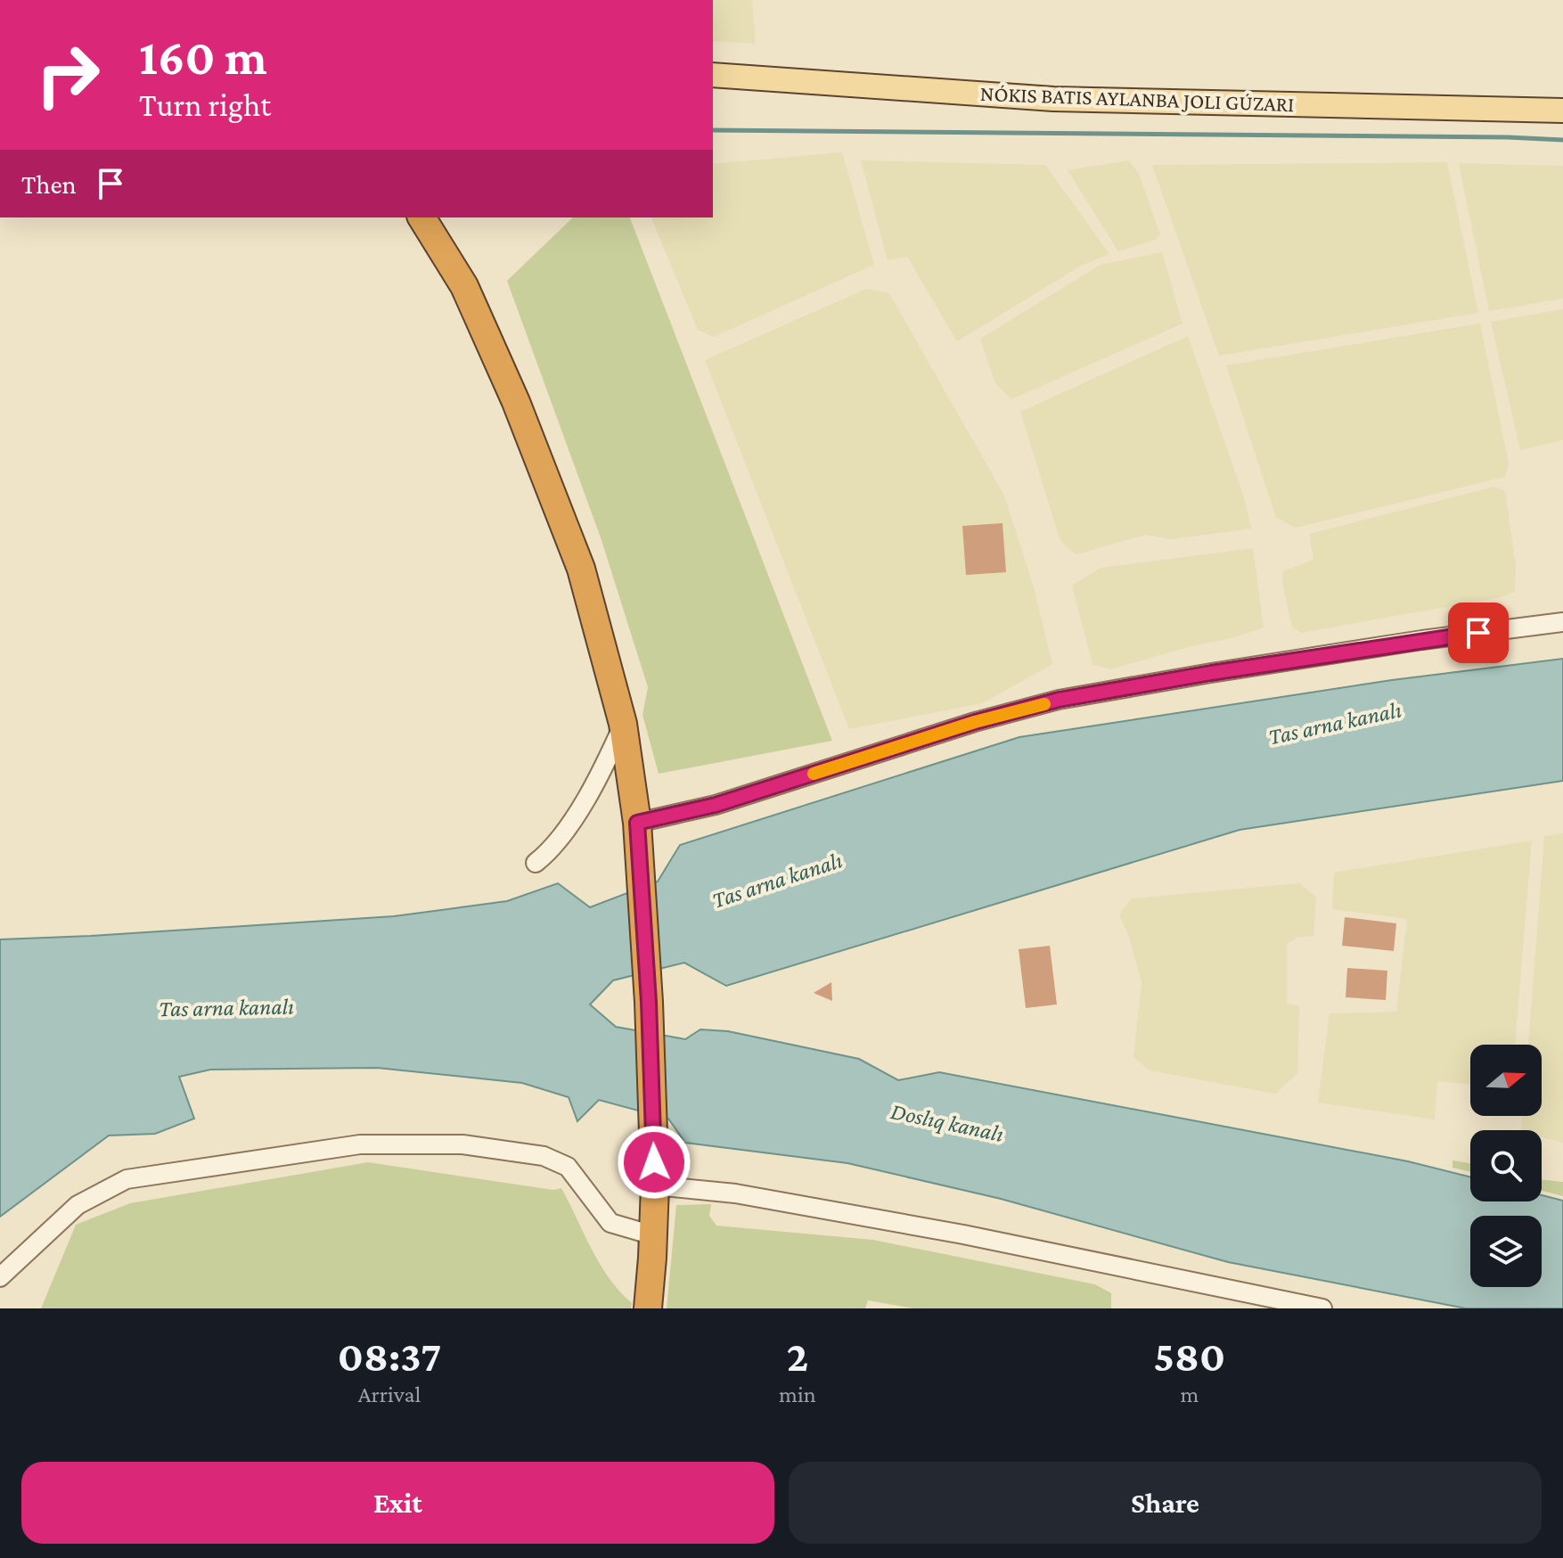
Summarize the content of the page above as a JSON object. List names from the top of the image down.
{
  "water": ["Tas arna kanalı", "Doslıq kanalı"],
  "north": "right",
  "page": {
    "turn": ["160 m", "Turn right"],
    "then": "Then",
    "eta": [
      "08:37",
      "Arrival",
      "2",
      "min",
      "580",
      "m"
    ],
    "buttons": ["Exit", "Share"]
  }
}
